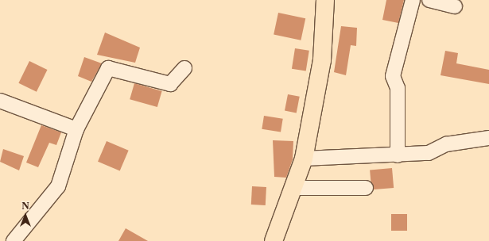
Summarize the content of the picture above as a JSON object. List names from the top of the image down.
{
  "north": "top"
}
